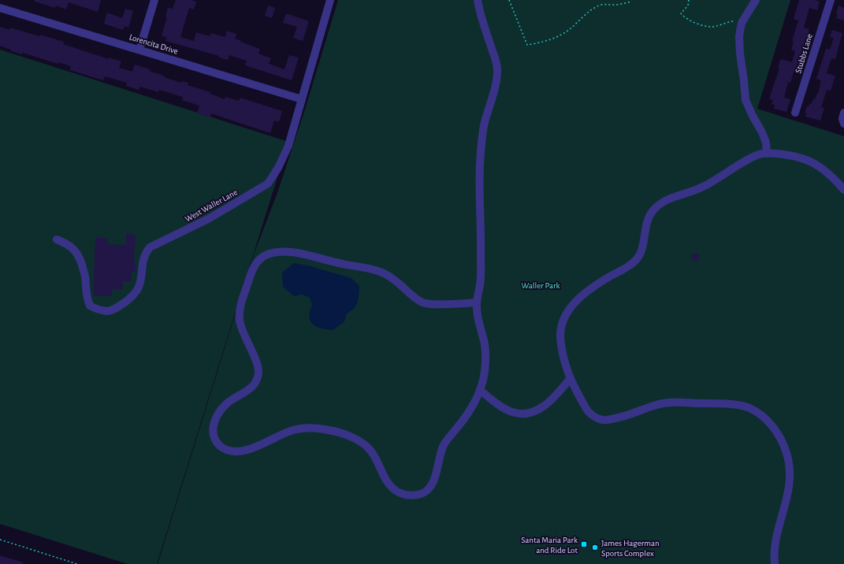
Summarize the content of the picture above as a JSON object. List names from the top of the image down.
{
  "streets": {
    "street": ["Lorencita Drive", "Stubbs Lane", "West Waller Lane"]
  },
  "crossings": [
    ["Lorencita Drive", "West Waller Lane"]
  ],
  "parks": ["Waller Park"],
  "places": {
    "transit": ["Santa Maria Park and Ride Lot"],
    "other": ["James Hagerman Sports Complex"]
  }
}
